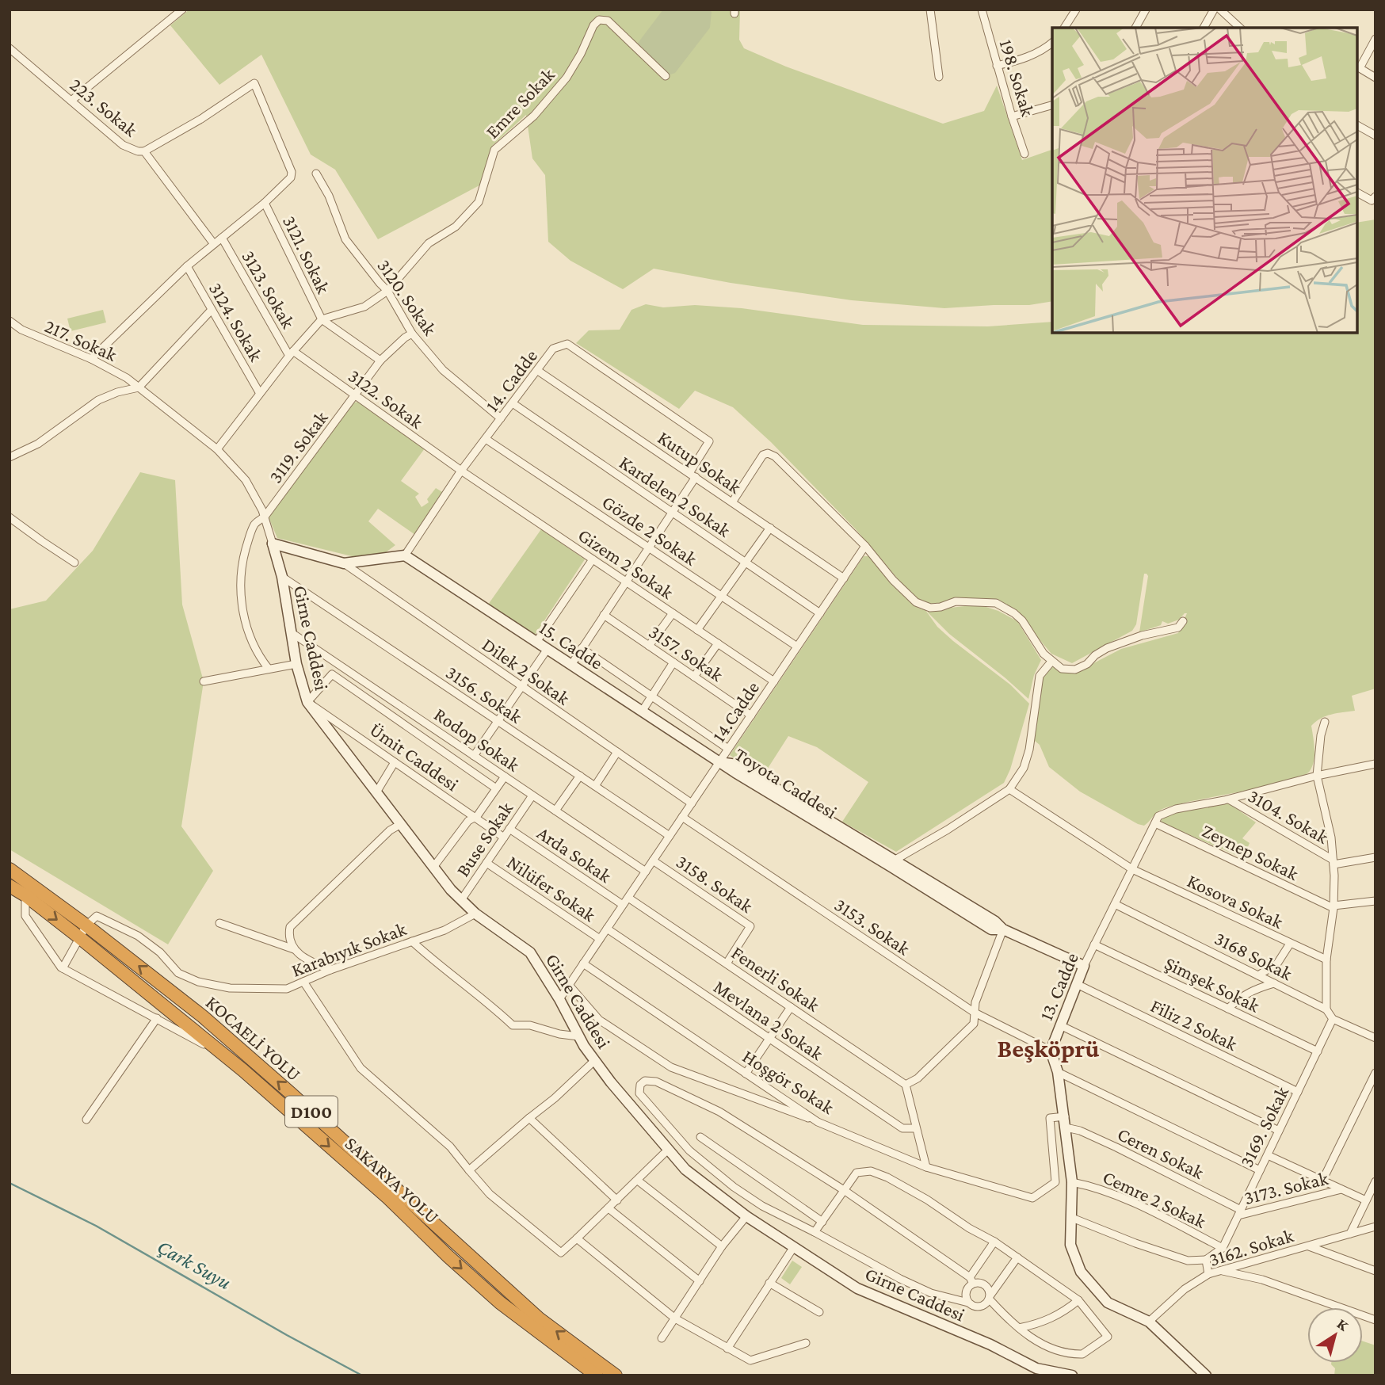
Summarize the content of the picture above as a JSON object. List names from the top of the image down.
{
  "streets": {
    "highway": ["KOCAELİ YOLU", "D100", "SAKARYA YOLU"],
    "street": [
      "198. Sokak",
      "Emre Sokak",
      "223. Sokak",
      "3121. Sokak",
      "3123. Sokak",
      "3120. Sokak",
      "3124. Sokak",
      "217. Sokak",
      "14. Cadde",
      "3122. Sokak",
      "3119. Sokak",
      "Kutup Sokak",
      "Kardelen 2 Sokak",
      "Gözde 2 Sokak",
      "Gizem 2 Sokak",
      "Girne Caddesi",
      "15. Cadde",
      "3157. Sokak",
      "Dilek 2 Sokak",
      "3156. Sokak",
      "14.Cadde",
      "Rodop Sokak",
      "Ümit Caddesi",
      "Toyota Caddesi",
      "3104. Sokak",
      "Buse Sokak",
      "Zeynep Sokak",
      "Arda Sokak",
      "3158. Sokak",
      "Nilüfer Sokak",
      "Kosova Sokak",
      "3153. Sokak",
      "Karabıyık Sokak",
      "3168 Sokak",
      "Fenerli Sokak",
      "Şimşek Sokak",
      "13. Cadde",
      "Mevlana 2 Sokak",
      "Filiz 2 Sokak",
      "Hoşgör Sokak",
      "3169. Sokak",
      "Ceren Sokak",
      "3173. Sokak",
      "Cemre 2 Sokak",
      "3162. Sokak"
    ]
  },
  "crossings": [
    ["Emre Sokak", "3121. Sokak"],
    ["Emre Sokak", "3120. Sokak"],
    ["3123. Sokak", "3122. Sokak"],
    ["3120. Sokak", "14. Cadde"],
    ["3120. Sokak", "3119. Sokak"],
    ["217. Sokak", "Girne Caddesi"],
    ["14. Cadde", "3122. Sokak"],
    ["14. Cadde", "Kutup Sokak"],
    ["14. Cadde", "Kardelen 2 Sokak"],
    ["14. Cadde", "Gözde 2 Sokak"],
    ["14. Cadde", "Gizem 2 Sokak"],
    ["14. Cadde", "15. Cadde"],
    ["3122. Sokak", "3119. Sokak"],
    ["3122. Sokak", "Gizem 2 Sokak"],
    ["3119. Sokak", "Girne Caddesi"],
    ["Kutup Sokak", "14.Cadde"],
    ["Kardelen 2 Sokak", "14.Cadde"],
    ["Gözde 2 Sokak", "14.Cadde"],
    ["Gizem 2 Sokak", "14.Cadde"],
    ["Girne Caddesi", "3156. Sokak"],
    ["Girne Caddesi", "14.Cadde"],
    ["Girne Caddesi", "Rodop Sokak"],
    ["Girne Caddesi", "Ümit Caddesi"],
    ["Girne Caddesi", "Buse Sokak"],
    ["Girne Caddesi", "Karabıyık Sokak"],
    ["15. Cadde", "14.Cadde"],
    ["15. Cadde", "Toyota Caddesi"],
    ["3157. Sokak", "14.Cadde"],
    ["Dilek 2 Sokak", "14.Cadde"],
    ["3156. Sokak", "14.Cadde"],
    ["14.Cadde", "Rodop Sokak"],
    ["14.Cadde", "Toyota Caddesi"],
    ["14.Cadde", "Arda Sokak"],
    ["14.Cadde", "3158. Sokak"],
    ["14.Cadde", "Nilüfer Sokak"],
    ["14.Cadde", "3153. Sokak"],
    ["14.Cadde", "Fenerli Sokak"],
    ["14.Cadde", "Mevlana 2 Sokak"],
    ["14.Cadde", "Hoşgör Sokak"],
    ["Rodop Sokak", "Buse Sokak"],
    ["Ümit Caddesi", "Buse Sokak"],
    ["Toyota Caddesi", "13. Cadde"],
    ["3104. Sokak", "13. Cadde"],
    ["Buse Sokak", "Arda Sokak"],
    ["Buse Sokak", "Nilüfer Sokak"],
    ["Zeynep Sokak", "13. Cadde"],
    ["3158. Sokak", "Fenerli Sokak"],
    ["Kosova Sokak", "13. Cadde"],
    ["3153. Sokak", "13. Cadde"],
    ["Karabıyık Sokak", "KOCAELİ YOLU"],
    ["3168 Sokak", "13. Cadde"],
    ["3168 Sokak", "3169. Sokak"],
    ["Şimşek Sokak", "13. Cadde"],
    ["Şimşek Sokak", "3169. Sokak"],
    ["13. Cadde", "Filiz 2 Sokak"],
    ["13. Cadde", "Hoşgör Sokak"],
    ["13. Cadde", "Ceren Sokak"],
    ["13. Cadde", "Cemre 2 Sokak"],
    ["13. Cadde", "3162. Sokak"],
    ["Filiz 2 Sokak", "3169. Sokak"],
    ["KOCAELİ YOLU", "SAKARYA YOLU"],
    ["Hoşgör Sokak", "Ceren Sokak"],
    ["3169. Sokak", "Ceren Sokak"],
    ["3169. Sokak", "3173. Sokak"],
    ["3169. Sokak", "Cemre 2 Sokak"],
    ["Ceren Sokak", "3173. Sokak"]
  ],
  "one_way": ["KOCAELİ YOLU", "SAKARYA YOLU"],
  "districts": ["Beşköprü"],
  "water": ["Çark Suyu"],
  "north": "top right"
}
